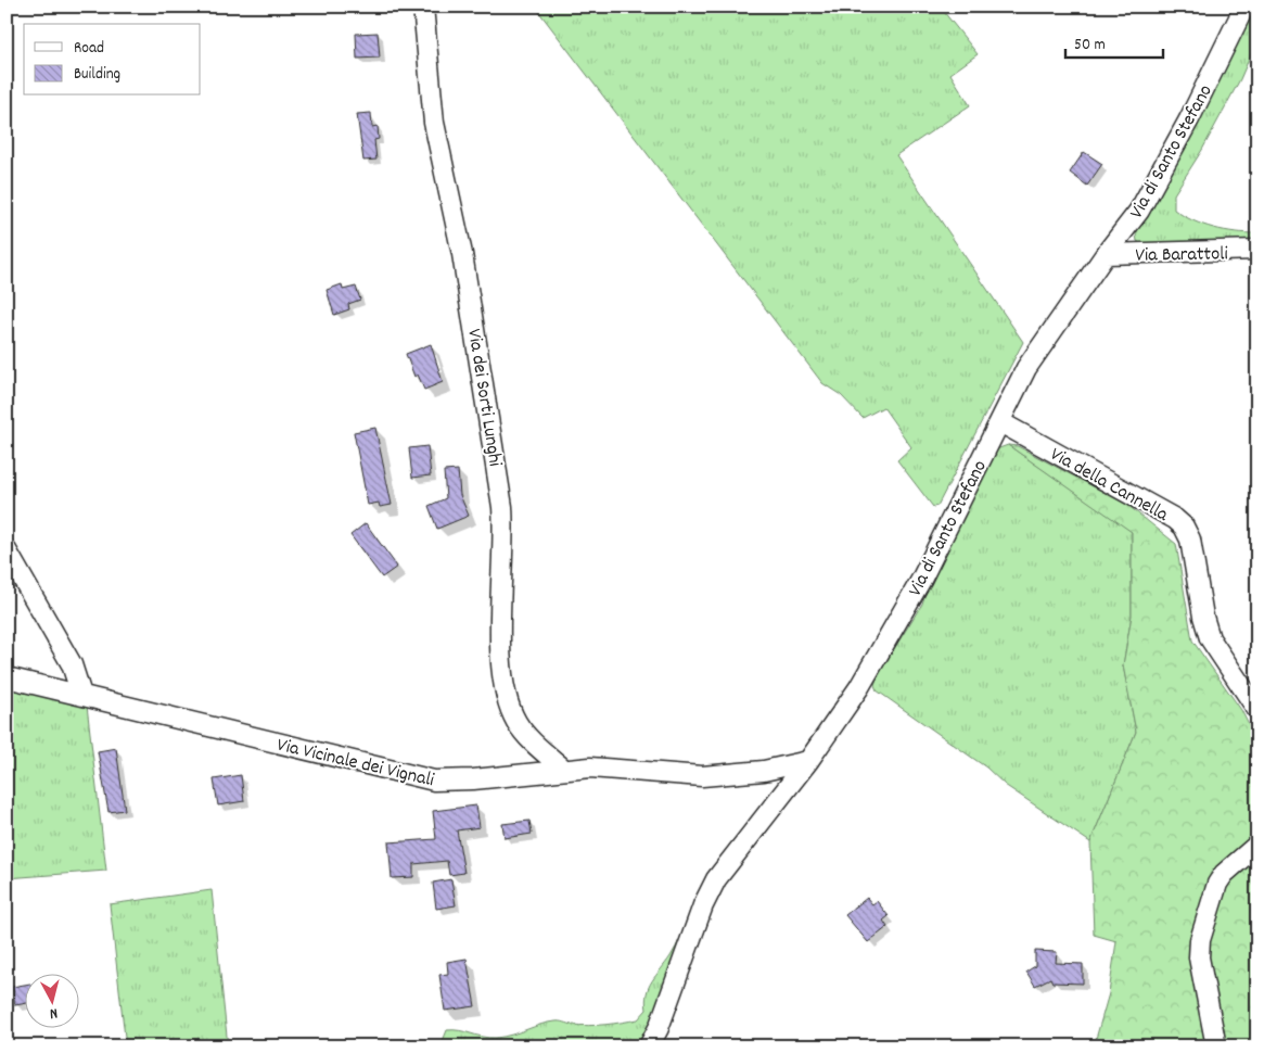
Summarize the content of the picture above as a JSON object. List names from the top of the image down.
{
  "streets": {
    "street": [
      "Via di Santo Stefano",
      "Via Barattoli",
      "Via dei Sorti Lunghi",
      "Via della Cannella",
      "Via Vicinale dei Vignali"
    ]
  },
  "crossings": [
    ["Via di Santo Stefano", "Via Barattoli"],
    ["Via di Santo Stefano", "Via della Cannella"],
    ["Via di Santo Stefano", "Via Vicinale dei Vignali"],
    ["Via dei Sorti Lunghi", "Via Vicinale dei Vignali"]
  ],
  "legend": ["Road", "Building"],
  "scale_bar": "50 m",
  "north": "bottom"
}
